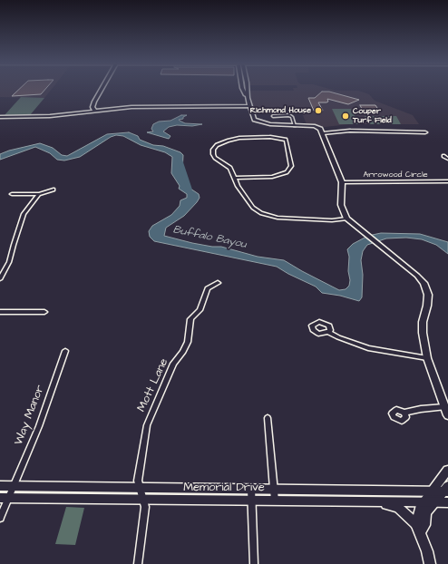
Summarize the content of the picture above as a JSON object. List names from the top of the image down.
{
  "streets": {
    "street": [
      "Arrowood Circle",
      "Mott Lane",
      "Way Manor",
      "Memorial Drive"
    ]
  },
  "crossings": [
    ["Mott Lane", "Memorial Drive"],
    ["Way Manor", "Memorial Drive"]
  ],
  "water": ["Buffalo Bayou"],
  "places": ["Richmond House", "Couper Turf Field"]
}
